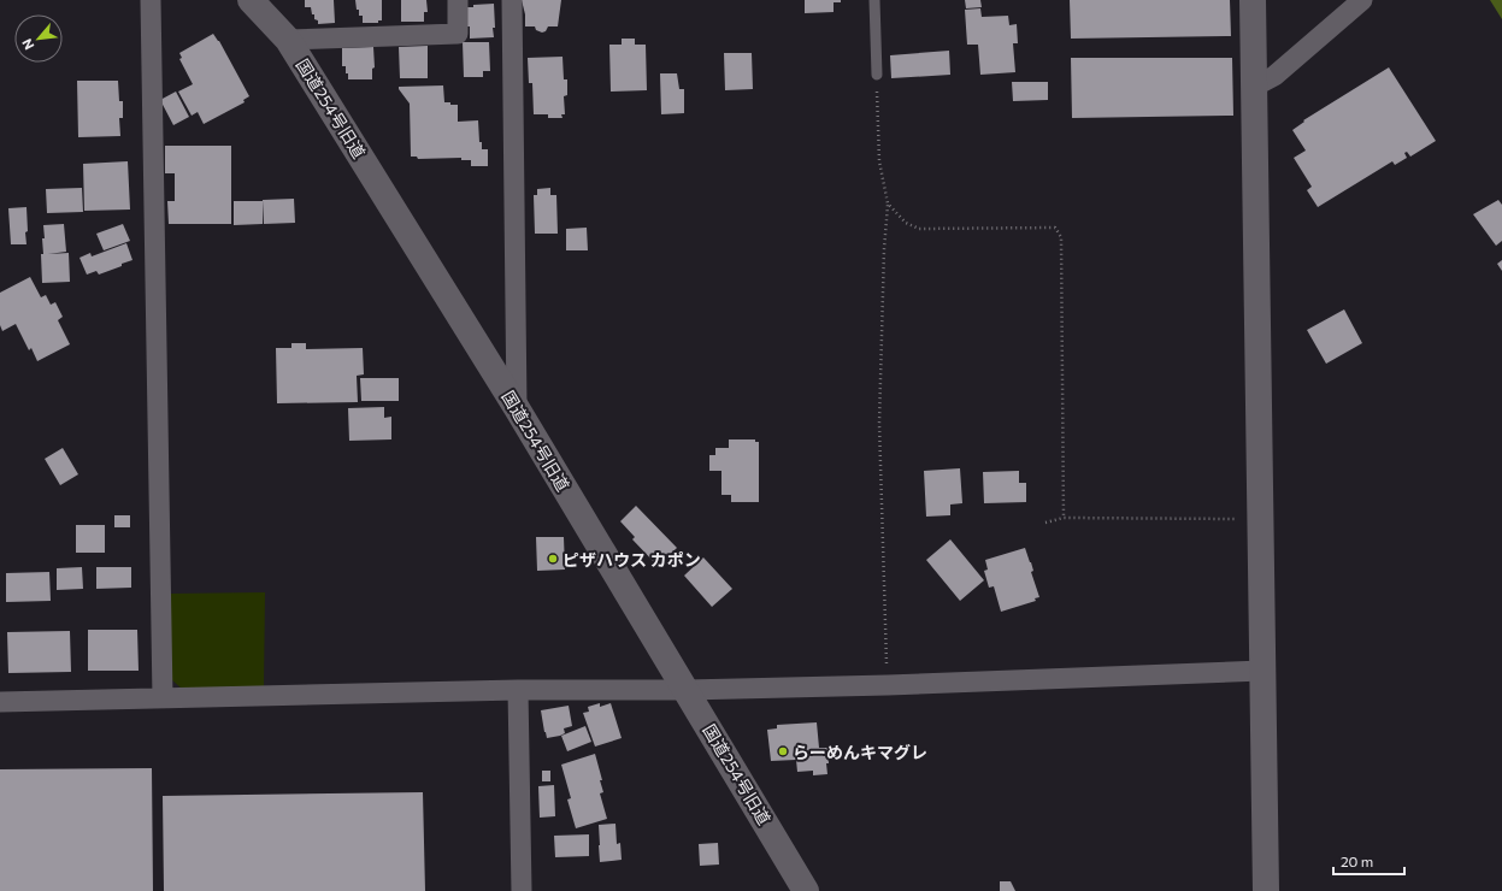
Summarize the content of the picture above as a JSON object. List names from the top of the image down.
{
  "streets": {
    "street": ["国道254号旧道"]
  },
  "places": ["ピザハウス カポン", "らーめんキマグレ"],
  "scale_bar": "20 m",
  "north": "bottom left"
}
